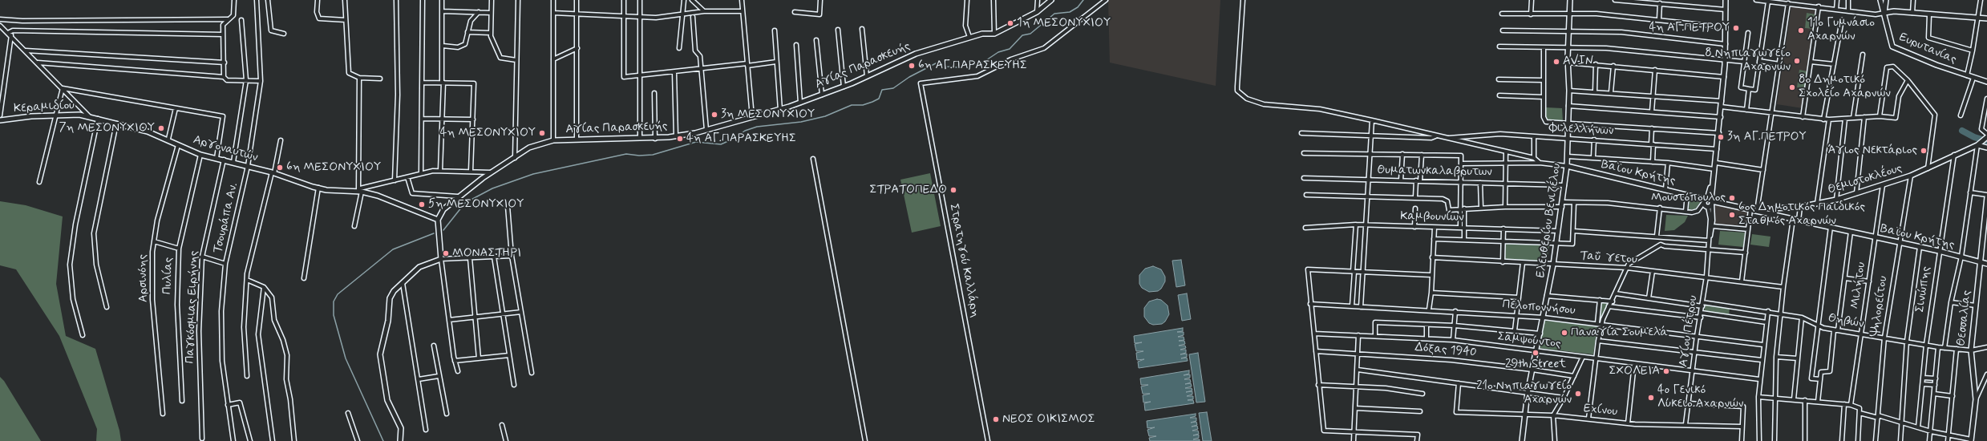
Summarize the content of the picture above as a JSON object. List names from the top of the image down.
{
  "streets": {
    "street": [
      "Ευρυτανίας",
      "Αγίας Παρασκευής",
      "Κεραμιδίου",
      "Φιλελλήνων",
      "Αργοναυτών",
      "Θυματωνκαλαβρυτων",
      "Βαϊου Κρήτης",
      "Θεμιστοκλέους",
      "Καμβουνίων",
      "Τσουράπα Αν.",
      "Ελευθερίου Βενιζέλου",
      "Ταΰγετου",
      "Στρατηγού Καλλάρη",
      "Πυλίας",
      "Αρσινόης",
      "Μιλήτου",
      "Σινώπης",
      "Ψηλορείτου",
      "Παγκόσμιας Ειρήνης",
      "Πελοποννήσου",
      "Θεσσαλίας",
      "Θηβών",
      "Αγίου Πέτρου",
      "Σαμψούντος",
      "Δόξας 1940",
      "Εχίνου"
    ]
  },
  "crossings": [
    ["Αγίας Παρασκευής", "Αργοναυτών"],
    ["Κεραμιδίου", "Αργοναυτών"],
    ["Φιλελλήνων", "Ελευθερίου Βενιζέλου"],
    ["Φιλελλήνων", "Αγίου Πέτρου"],
    ["Αργοναυτών", "Τσουράπα Αν."],
    ["Αργοναυτών", "Πυλίας"],
    ["Αργοναυτών", "Αρσινόης"],
    ["Αργοναυτών", "Παγκόσμιας Ειρήνης"],
    ["Θυματωνκαλαβρυτων", "Ελευθερίου Βενιζέλου"],
    ["Βαϊου Κρήτης", "Θεμιστοκλέους"],
    ["Βαϊου Κρήτης", "Ελευθερίου Βενιζέλου"],
    ["Βαϊου Κρήτης", "Μιλήτου"],
    ["Βαϊου Κρήτης", "Σινώπης"],
    ["Βαϊου Κρήτης", "Ψηλορείτου"],
    ["Βαϊου Κρήτης", "Θεσσαλίας"],
    ["Βαϊου Κρήτης", "Αγίου Πέτρου"],
    ["Θεμιστοκλέους", "Μιλήτου"],
    ["Θεμιστοκλέους", "Σινώπης"],
    ["Θεμιστοκλέους", "Ψηλορείτου"],
    ["Καμβουνίων", "Ελευθερίου Βενιζέλου"],
    ["Ελευθερίου Βενιζέλου", "Ταΰγετου"],
    ["Ελευθερίου Βενιζέλου", "Πελοποννήσου"],
    ["Ελευθερίου Βενιζέλου", "Σαμψούντος"],
    ["Ελευθερίου Βενιζέλου", "Δόξας 1940"],
    ["Ελευθερίου Βενιζέλου", "Εχίνου"],
    ["Ταΰγετου", "Αγίου Πέτρου"],
    ["Μιλήτου", "Θηβών"],
    ["Σινώπης", "Θηβών"],
    ["Ψηλορείτου", "Θηβών"],
    ["Πελοποννήσου", "Αγίου Πέτρου"],
    ["Θεσσαλίας", "Θηβών"],
    ["Θηβών", "Αγίου Πέτρου"],
    ["Αγίου Πέτρου", "Σαμψούντος"],
    ["Αγίου Πέτρου", "Εχίνου"]
  ],
  "places": [
    "1η ΜΕΣΟΝΥΧΙΟΥ",
    "4η ΑΓ.ΠΕΤΡΟΥ",
    "11ο Γυμνάσιο Αχαρνών",
    "8 Νηπιαγωγείο Αχαρνών",
    "AVIN",
    "6η ΑΓ.ΠΑΡΑΣΚΕΥΗΣ",
    "8ο Δημοτικό Σχολείο Αχαρνών",
    "3η ΜΕΣΟΝΥΧΙΟΥ",
    "7η ΜΕΣΟΝΥΧΙΟΥ",
    "4η ΜΕΣΟΝΥΧΙΟΥ",
    "3η ΑΓ.ΠΕΤΡΟΥ",
    "4η ΑΓ.ΠΑΡΑΣΚΕΥΗΣ",
    "Άγιος Νεκτάριος",
    "6η ΜΕΣΟΝΥΧΙΟΥ",
    "ΣΤΡΑΤΟΠΕΔΟ",
    "Μουστόπουλος",
    "5η ΜΕΣΟΝΥΧΙΟΥ",
    "6ος Δημοτικός Παιδικός Σταθμός Αχαρνών",
    "ΜΟΝΑΣΤΗΡΙ",
    "Παναγία Σουμελά",
    "29th Street",
    "ΣΧΟΛΕΙΑ",
    "21ο Νηπιαγωγείο Αχαρνών",
    "4o Γενικό Λύκειο Αχαρνών",
    "ΝΕΟΣ ΟΙΚΙΣΜΟΣ"
  ]
}
